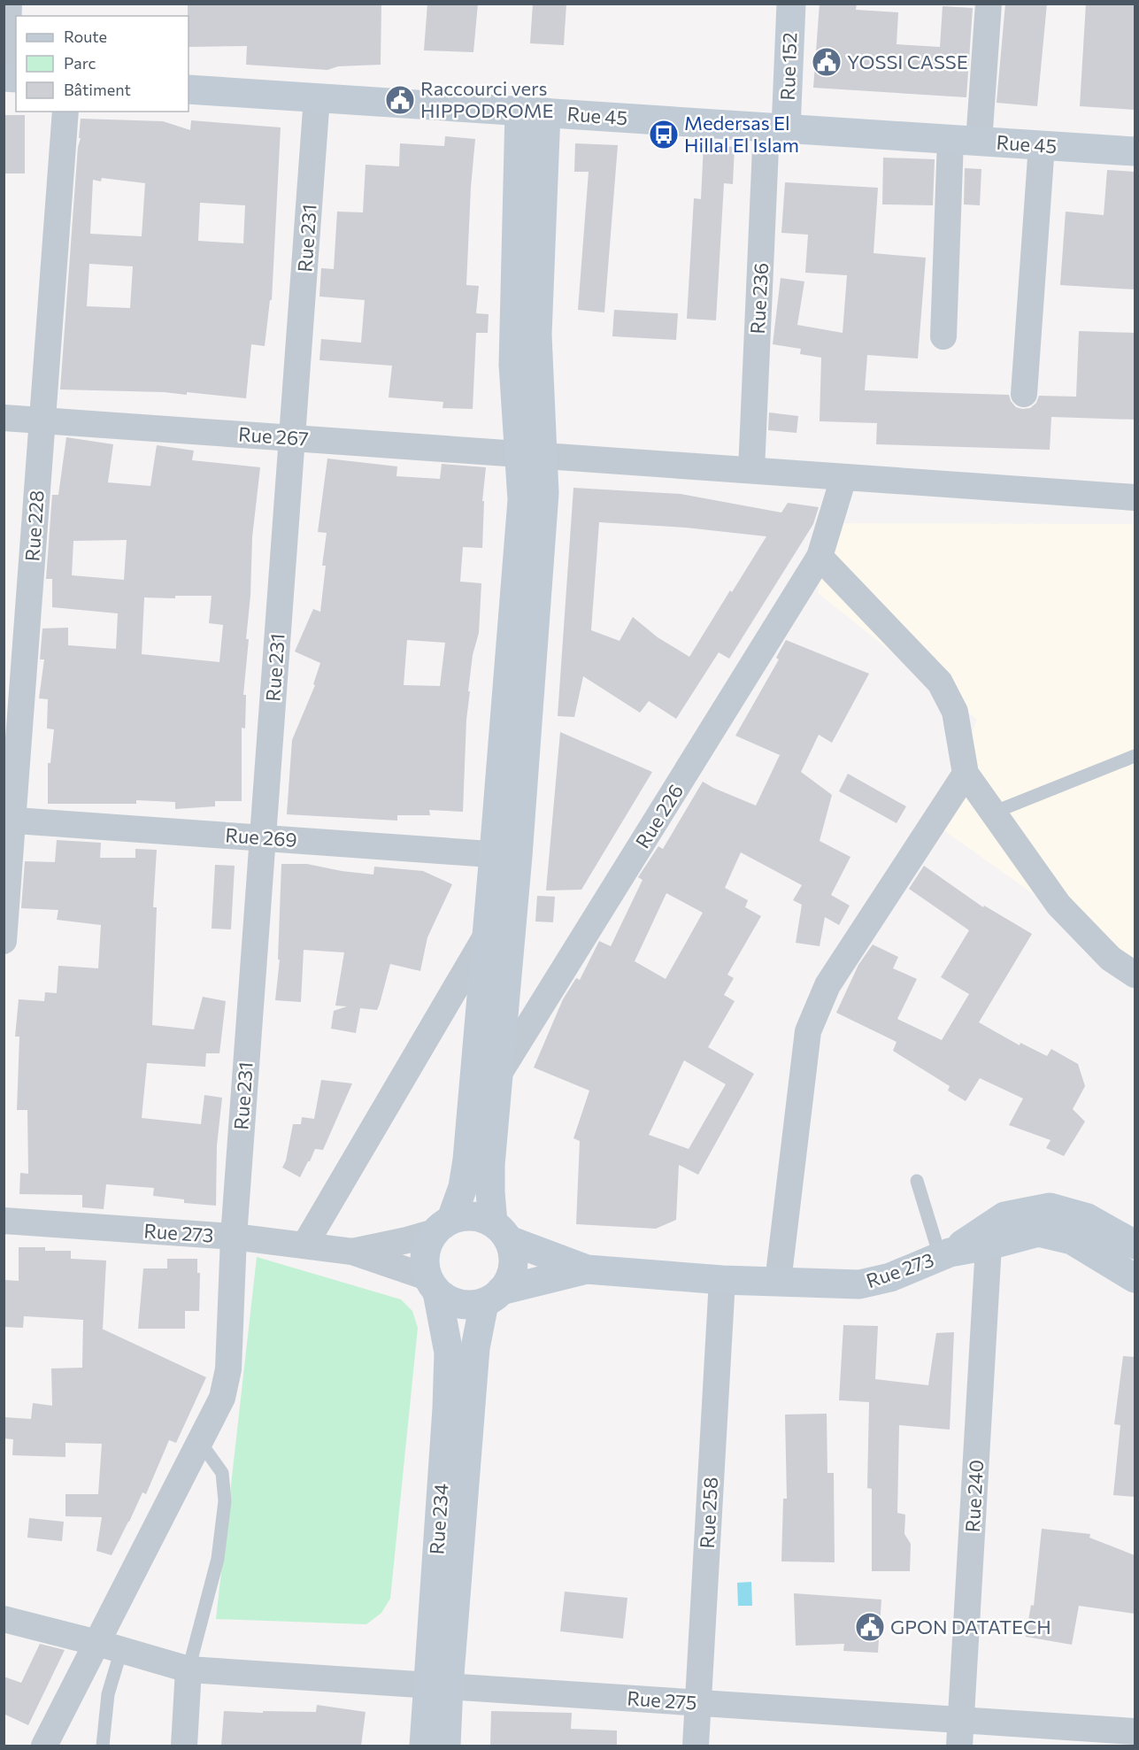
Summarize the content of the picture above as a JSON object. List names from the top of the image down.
{
  "streets": {
    "main road": [
      "Rue 152",
      "Rue 45",
      "Rue 273",
      "Rue 234"
    ],
    "street": [
      "Rue 231",
      "Rue 236",
      "Rue 267",
      "Rue 228",
      "Rue 226",
      "Rue 269",
      "Rue 240",
      "Rue 258",
      "Rue 275"
    ]
  },
  "crossings": [
    ["Rue 152", "Rue 45"],
    ["Rue 152", "Rue 236"],
    ["Rue 45", "Rue 231"],
    ["Rue 45", "Rue 236"],
    ["Rue 231", "Rue 267"],
    ["Rue 231", "Rue 269"],
    ["Rue 231", "Rue 273"],
    ["Rue 231", "Rue 275"],
    ["Rue 236", "Rue 267"],
    ["Rue 267", "Rue 228"],
    ["Rue 267", "Rue 226"],
    ["Rue 228", "Rue 269"],
    ["Rue 273", "Rue 240"],
    ["Rue 273", "Rue 258"],
    ["Rue 273", "Rue 234"],
    ["Rue 240", "Rue 275"],
    ["Rue 258", "Rue 275"],
    ["Rue 234", "Rue 275"]
  ],
  "places": {
    "public building": ["YOSSI CASSE", "Raccourci vers HIPPODROME", "GPON DATATECH"],
    "bus stop": ["Medersas El Hillal El Islam"]
  },
  "legend": ["Route", "Parc", "Bâtiment"]
}
